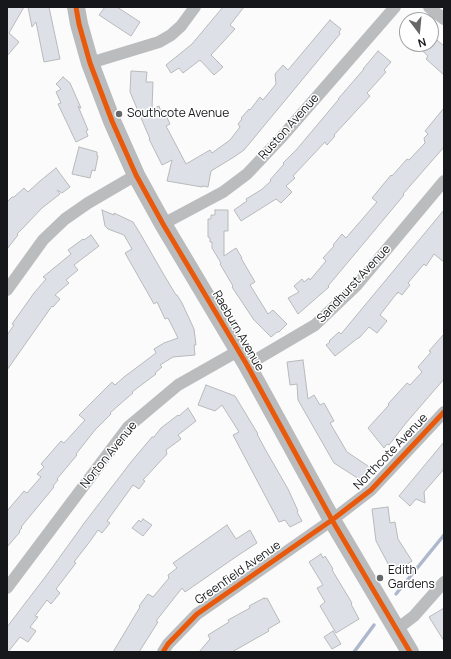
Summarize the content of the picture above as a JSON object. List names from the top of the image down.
{
  "streets": {
    "street": [
      "Ruston Avenue",
      "Sandhurst Avenue",
      "Raeburn Avenue",
      "Northcote Avenue",
      "Norton Avenue",
      "Greenfield Avenue"
    ]
  },
  "crossings": [
    ["Ruston Avenue", "Raeburn Avenue"],
    ["Sandhurst Avenue", "Raeburn Avenue"],
    ["Sandhurst Avenue", "Norton Avenue"],
    ["Raeburn Avenue", "Northcote Avenue"],
    ["Raeburn Avenue", "Norton Avenue"],
    ["Raeburn Avenue", "Greenfield Avenue"],
    ["Northcote Avenue", "Greenfield Avenue"]
  ],
  "places": ["Southcote Avenue", "Edith Gardens"],
  "north": "bottom"
}
